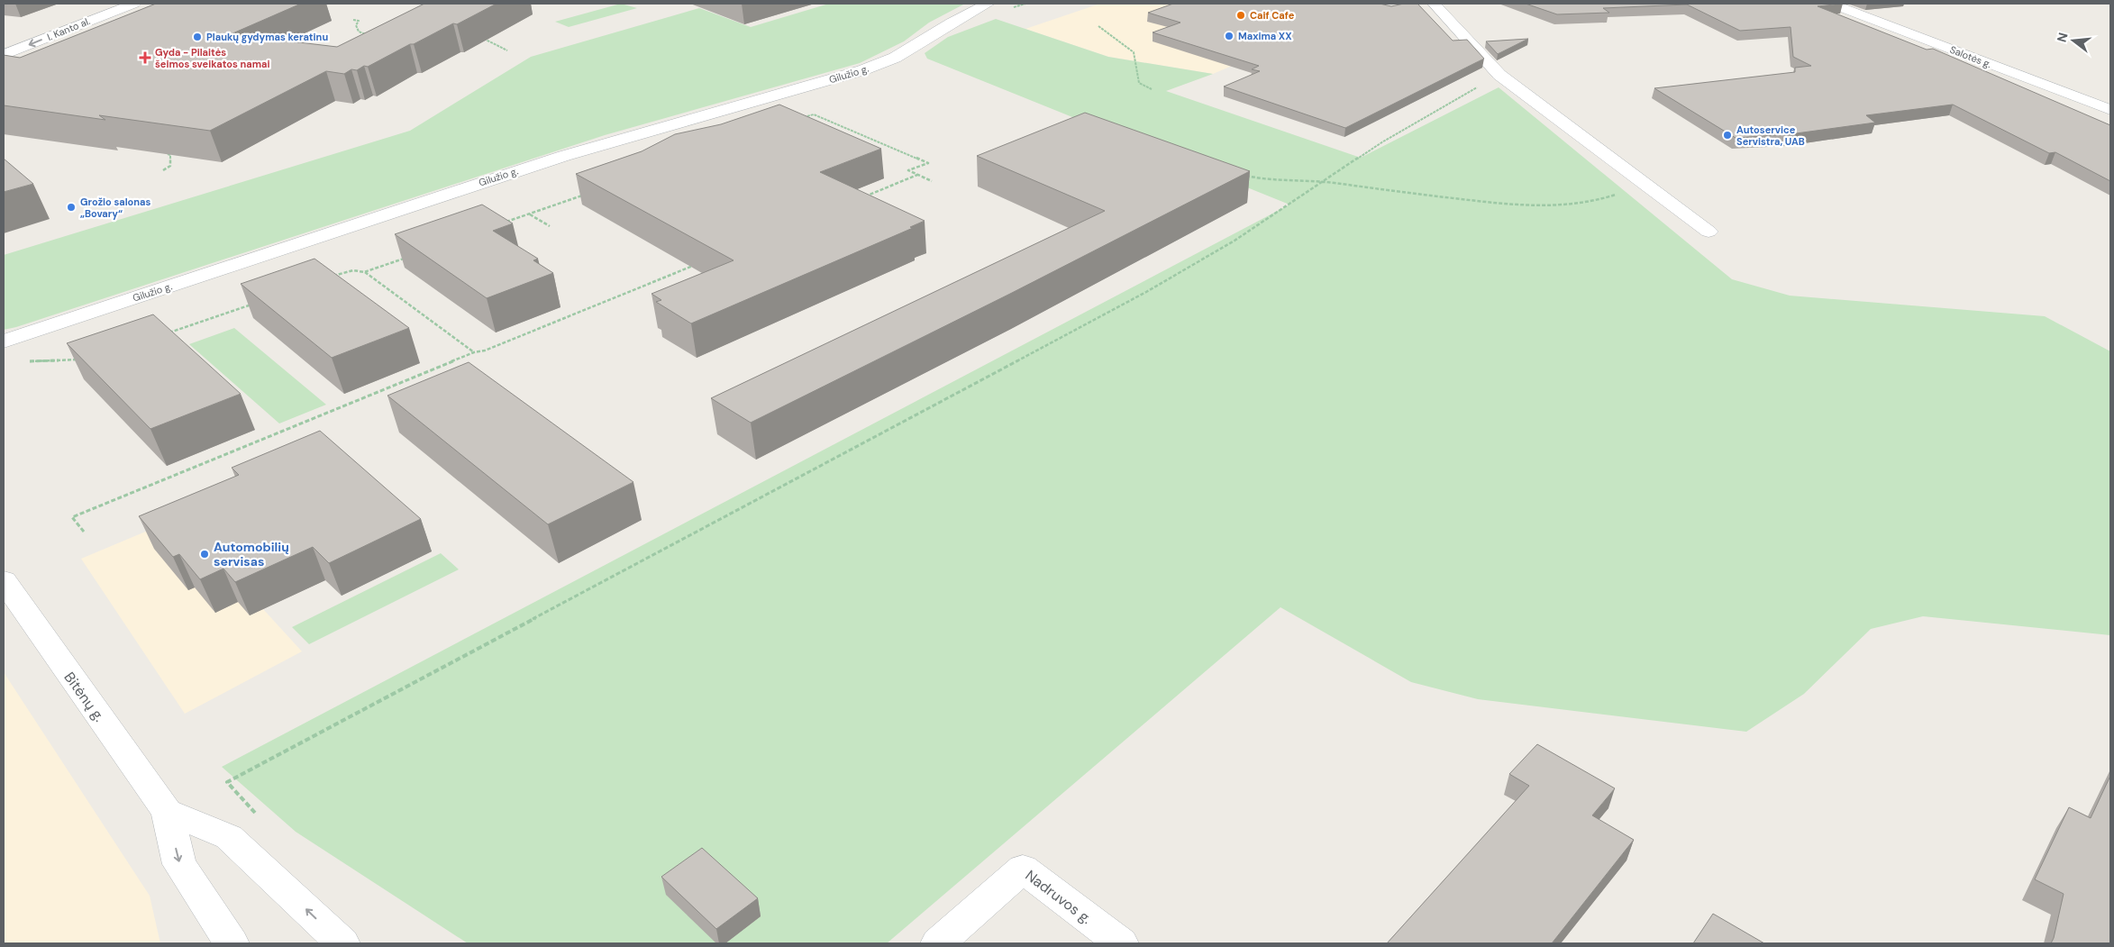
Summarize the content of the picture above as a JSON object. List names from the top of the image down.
{
  "streets": {
    "street": [
      "I. Kanto al.",
      "Salotės g.",
      "Gilužio g.",
      "Bitėnų g.",
      "Nadruvos g."
    ]
  },
  "one_way": ["I. Kanto al."],
  "places": {
    "other": [
      "Caif Cafe",
      "Maxima XX",
      "Plaukų gydymas keratinu",
      "Autoservice Servistra, UAB",
      "Grožio salonas „Bovary“",
      "Automobilių servisas"
    ],
    "health": ["Gyda - Pilaitės šeimos sveikatos namai"]
  },
  "north": "left"
}
